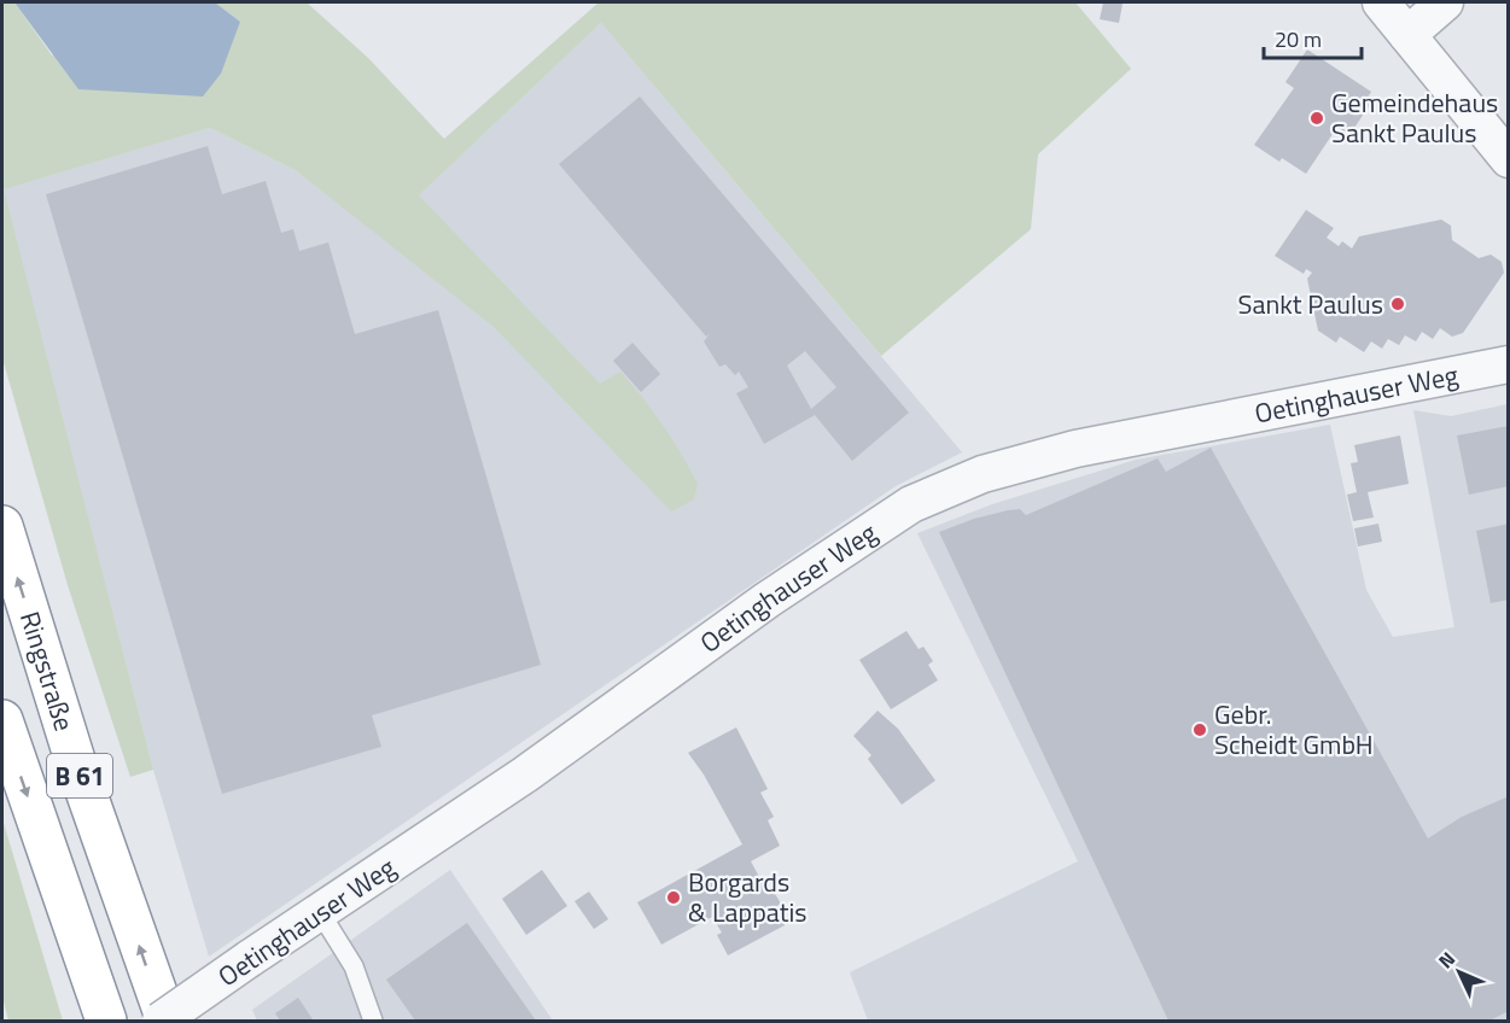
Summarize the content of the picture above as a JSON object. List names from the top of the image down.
{
  "streets": {
    "highway": ["Ringstraße", "B 61"],
    "street": ["Oetinghauser Weg"]
  },
  "places": [
    "Gemeindehaus Sankt Paulus",
    "Sankt Paulus",
    "Gebr. Scheidt GmbH",
    "Borgards & Lappatis"
  ],
  "scale_bar": "20 m",
  "north": "top left"
}
